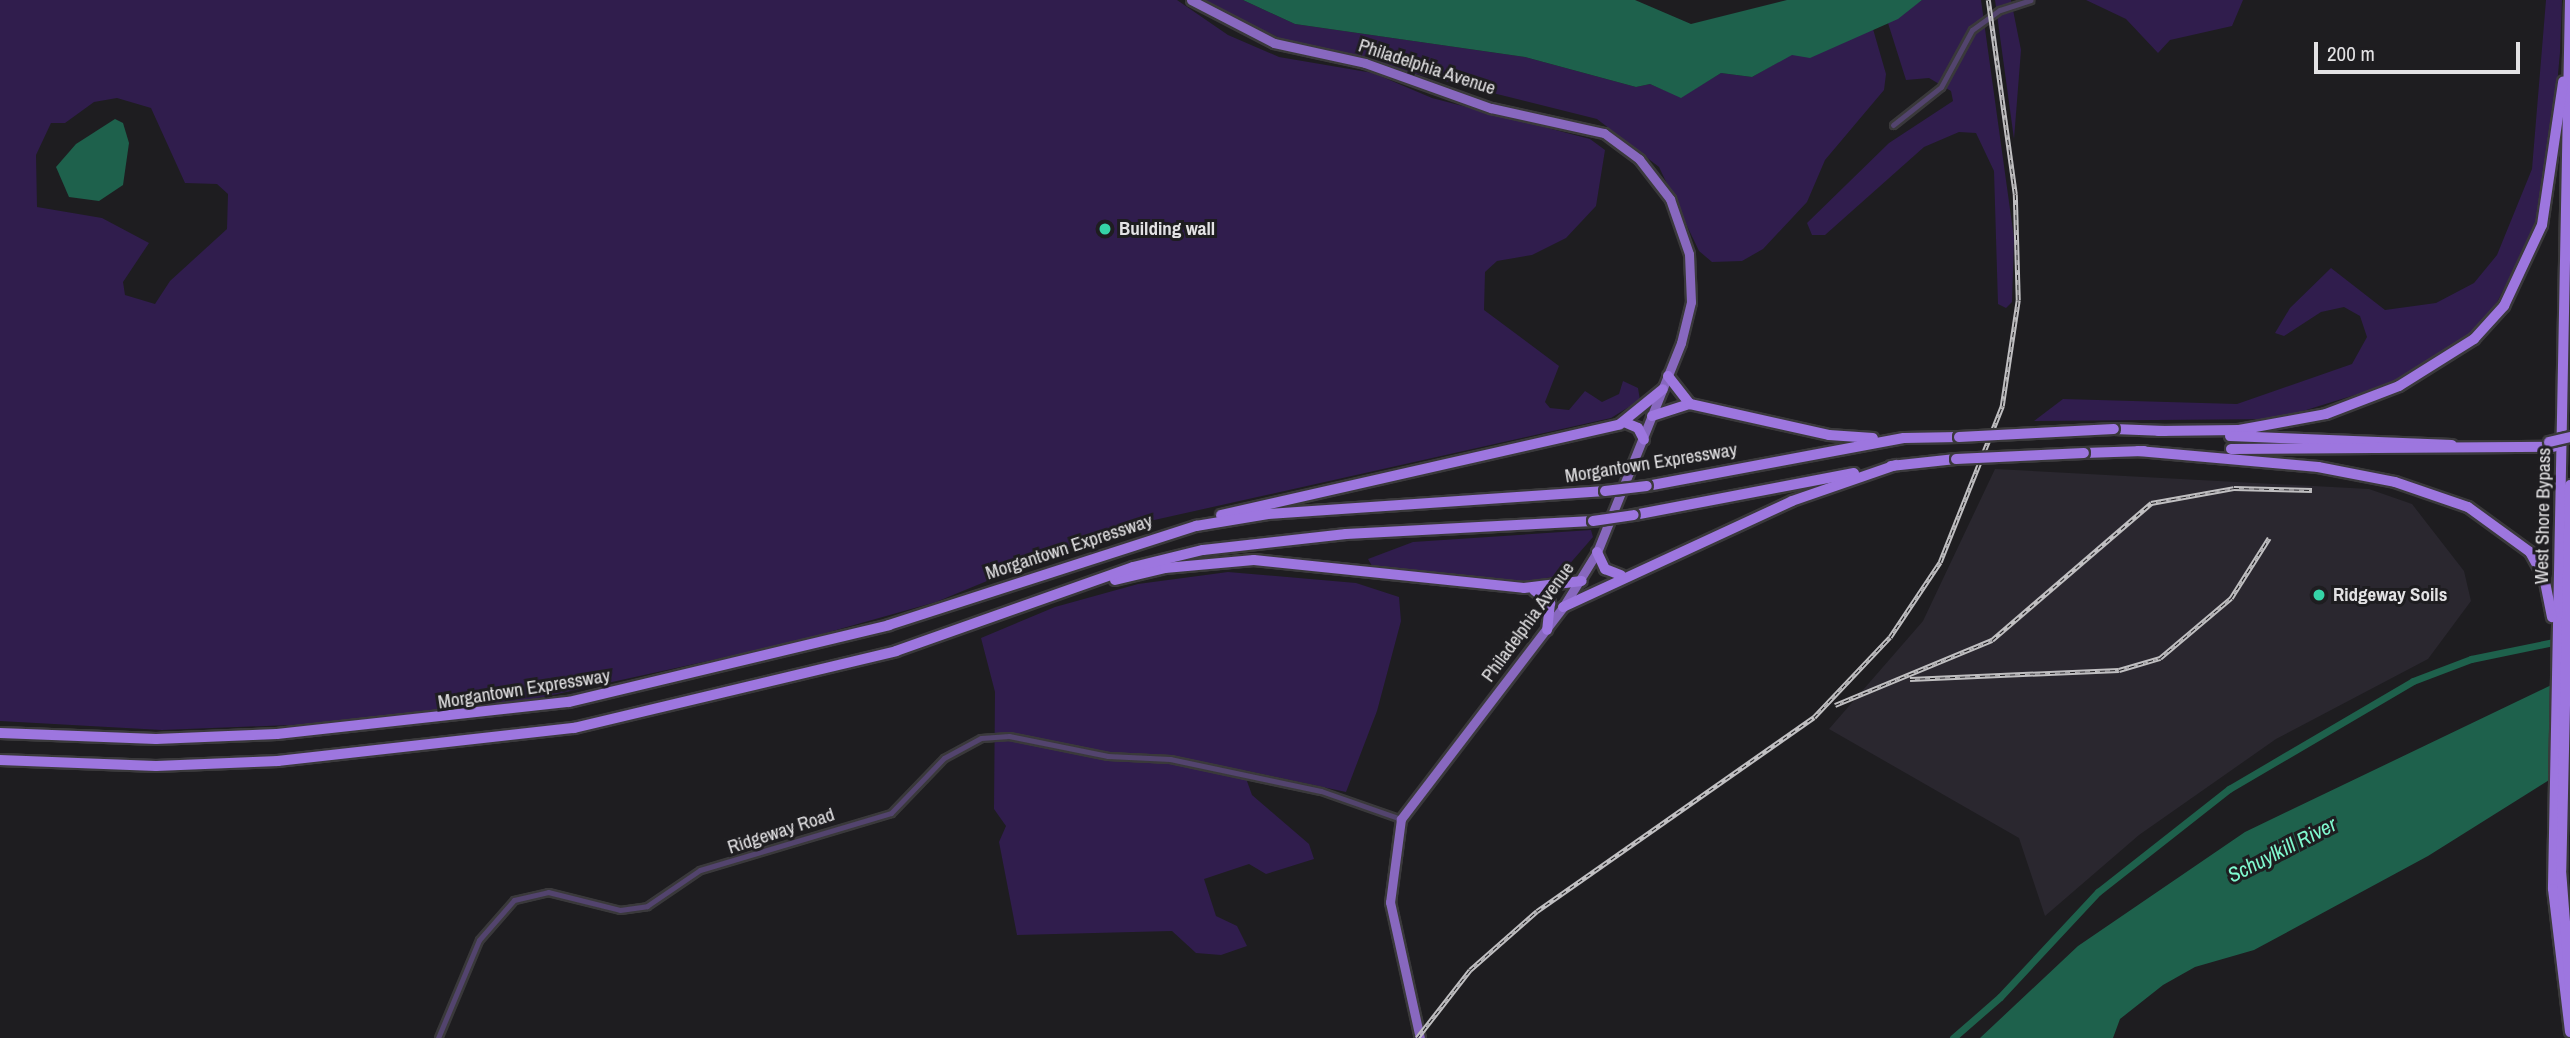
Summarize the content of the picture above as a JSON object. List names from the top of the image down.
{
  "streets": {
    "highway": ["Morgantown Expressway", "West Shore Bypass"],
    "main road": ["Philadelphia Avenue"],
    "street": ["Ridgeway Road"]
  },
  "crossings": [
    ["Philadelphia Avenue", "Ridgeway Road"]
  ],
  "water": ["Schuylkill River"],
  "places": ["Building wall", "Ridgeway Soils"],
  "scale_bar": "200 m"
}
